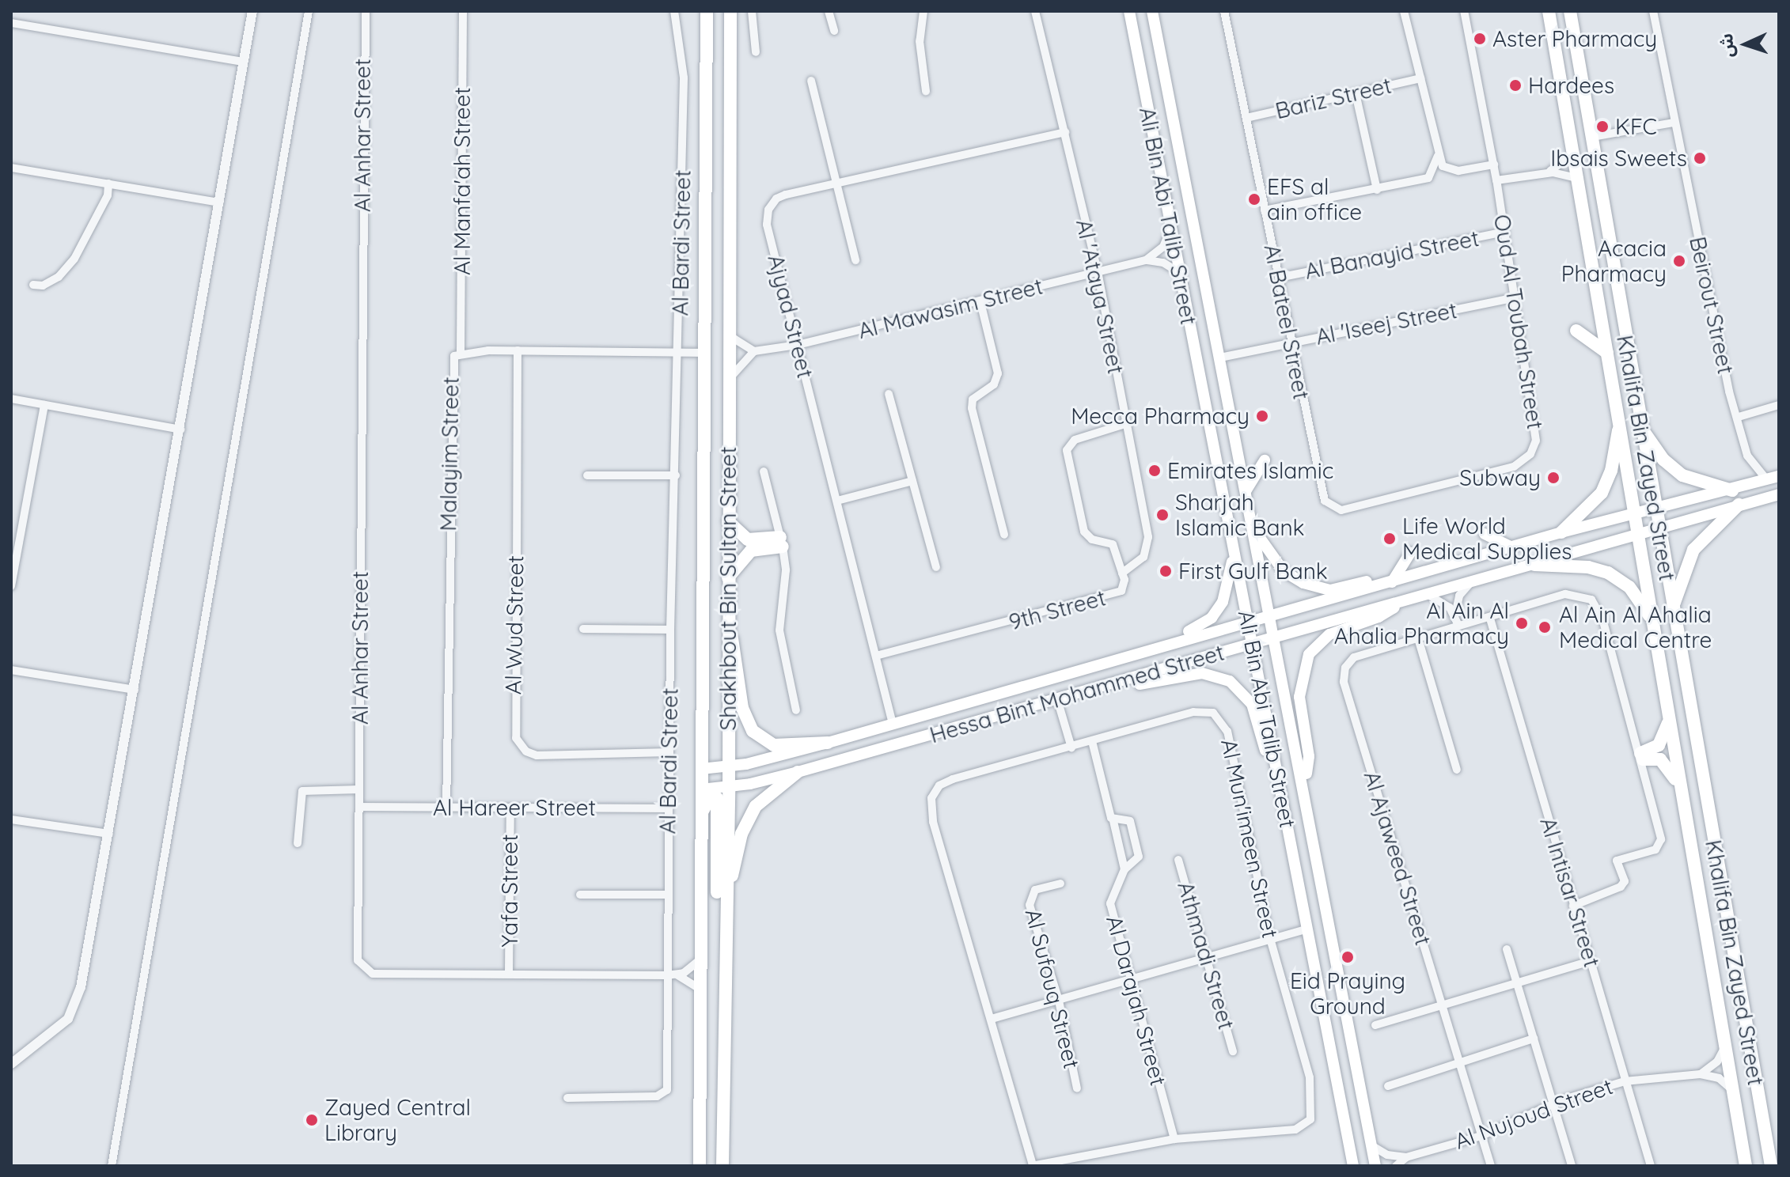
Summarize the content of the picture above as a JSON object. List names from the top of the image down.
{
  "streets": {
    "main road": [
      "Ali Bin Abi Talib Street",
      "Khalifa Bin Zayed Street",
      "Shakhbout Bin Sultan Street",
      "Hessa Bint Mohammed Street"
    ],
    "street": [
      "Bariz Street",
      "Al Anhar Street",
      "Al Manfa'ah Street",
      "Al Bardi Street",
      "Al Banayid Street",
      "Al 'Ataya Street",
      "Beirout Street",
      "Al Mawasim Street",
      "Ajyad Street",
      "Al Bateel Street",
      "Oud Al Toubah Street",
      "Al 'Iseej Street",
      "Malayim Street",
      "9th Street",
      "Al Wud Street",
      "Al Hareer Street",
      "Al Mun'imeen Street",
      "Al Ajaweed Street",
      "Yafa Street",
      "Al Intisar Street",
      "Athmadi Street",
      "Al Sufouq Street",
      "Al Darajah Street",
      "Al Nujoud Street"
    ]
  },
  "crossings": [
    ["Bariz Street", "Al Bateel Street"],
    ["Al Anhar Street", "Al Bardi Street"],
    ["Al Anhar Street", "Shakhbout Bin Sultan Street"],
    ["Al Anhar Street", "Al Hareer Street"],
    ["Al Anhar Street", "Yafa Street"],
    ["Al Manfa'ah Street", "Malayim Street"],
    ["Ali Bin Abi Talib Street", "Al 'Iseej Street"],
    ["Ali Bin Abi Talib Street", "Hessa Bint Mohammed Street"],
    ["Al Bardi Street", "Malayim Street"],
    ["Al Bardi Street", "Al Wud Street"],
    ["Al Bardi Street", "Al Hareer Street"],
    ["Al Banayid Street", "Al Bateel Street"],
    ["Al Banayid Street", "Oud Al Toubah Street"],
    ["Al 'Ataya Street", "Al Mawasim Street"],
    ["Al 'Ataya Street", "Ajyad Street"],
    ["Al 'Ataya Street", "9th Street"],
    ["Beirout Street", "Hessa Bint Mohammed Street"],
    ["Al Mawasim Street", "Ajyad Street"],
    ["Ajyad Street", "9th Street"],
    ["Ajyad Street", "Hessa Bint Mohammed Street"],
    ["Al Bateel Street", "Oud Al Toubah Street"],
    ["Al Bateel Street", "Al 'Iseej Street"],
    ["Oud Al Toubah Street", "Al 'Iseej Street"],
    ["Malayim Street", "Shakhbout Bin Sultan Street"],
    ["Malayim Street", "Al Wud Street"],
    ["Malayim Street", "Al Hareer Street"],
    ["Khalifa Bin Zayed Street", "Hessa Bint Mohammed Street"],
    ["Khalifa Bin Zayed Street", "Al Nujoud Street"],
    ["Shakhbout Bin Sultan Street", "Hessa Bint Mohammed Street"],
    ["Al Hareer Street", "Yafa Street"],
    ["Al Mun'imeen Street", "Al Darajah Street"],
    ["Al Ajaweed Street", "Al Intisar Street"],
    ["Al Ajaweed Street", "Al Nujoud Street"],
    ["Al Intisar Street", "Al Nujoud Street"]
  ],
  "places": [
    "Aster Pharmacy",
    "Hardees",
    "KFC",
    "Ibsais Sweets",
    "EFS al ain office",
    "Acacia Pharmacy",
    "Mecca Pharmacy",
    "Emirates Islamic",
    "Subway",
    "Sharjah Islamic Bank",
    "Life World Medical Supplies",
    "First Gulf Bank",
    "Al Ain Al Ahalia Pharmacy",
    "Al Ain Al Ahalia Medical Centre",
    "Eid Praying Ground",
    "Zayed Central Library"
  ],
  "north": "left"
}
